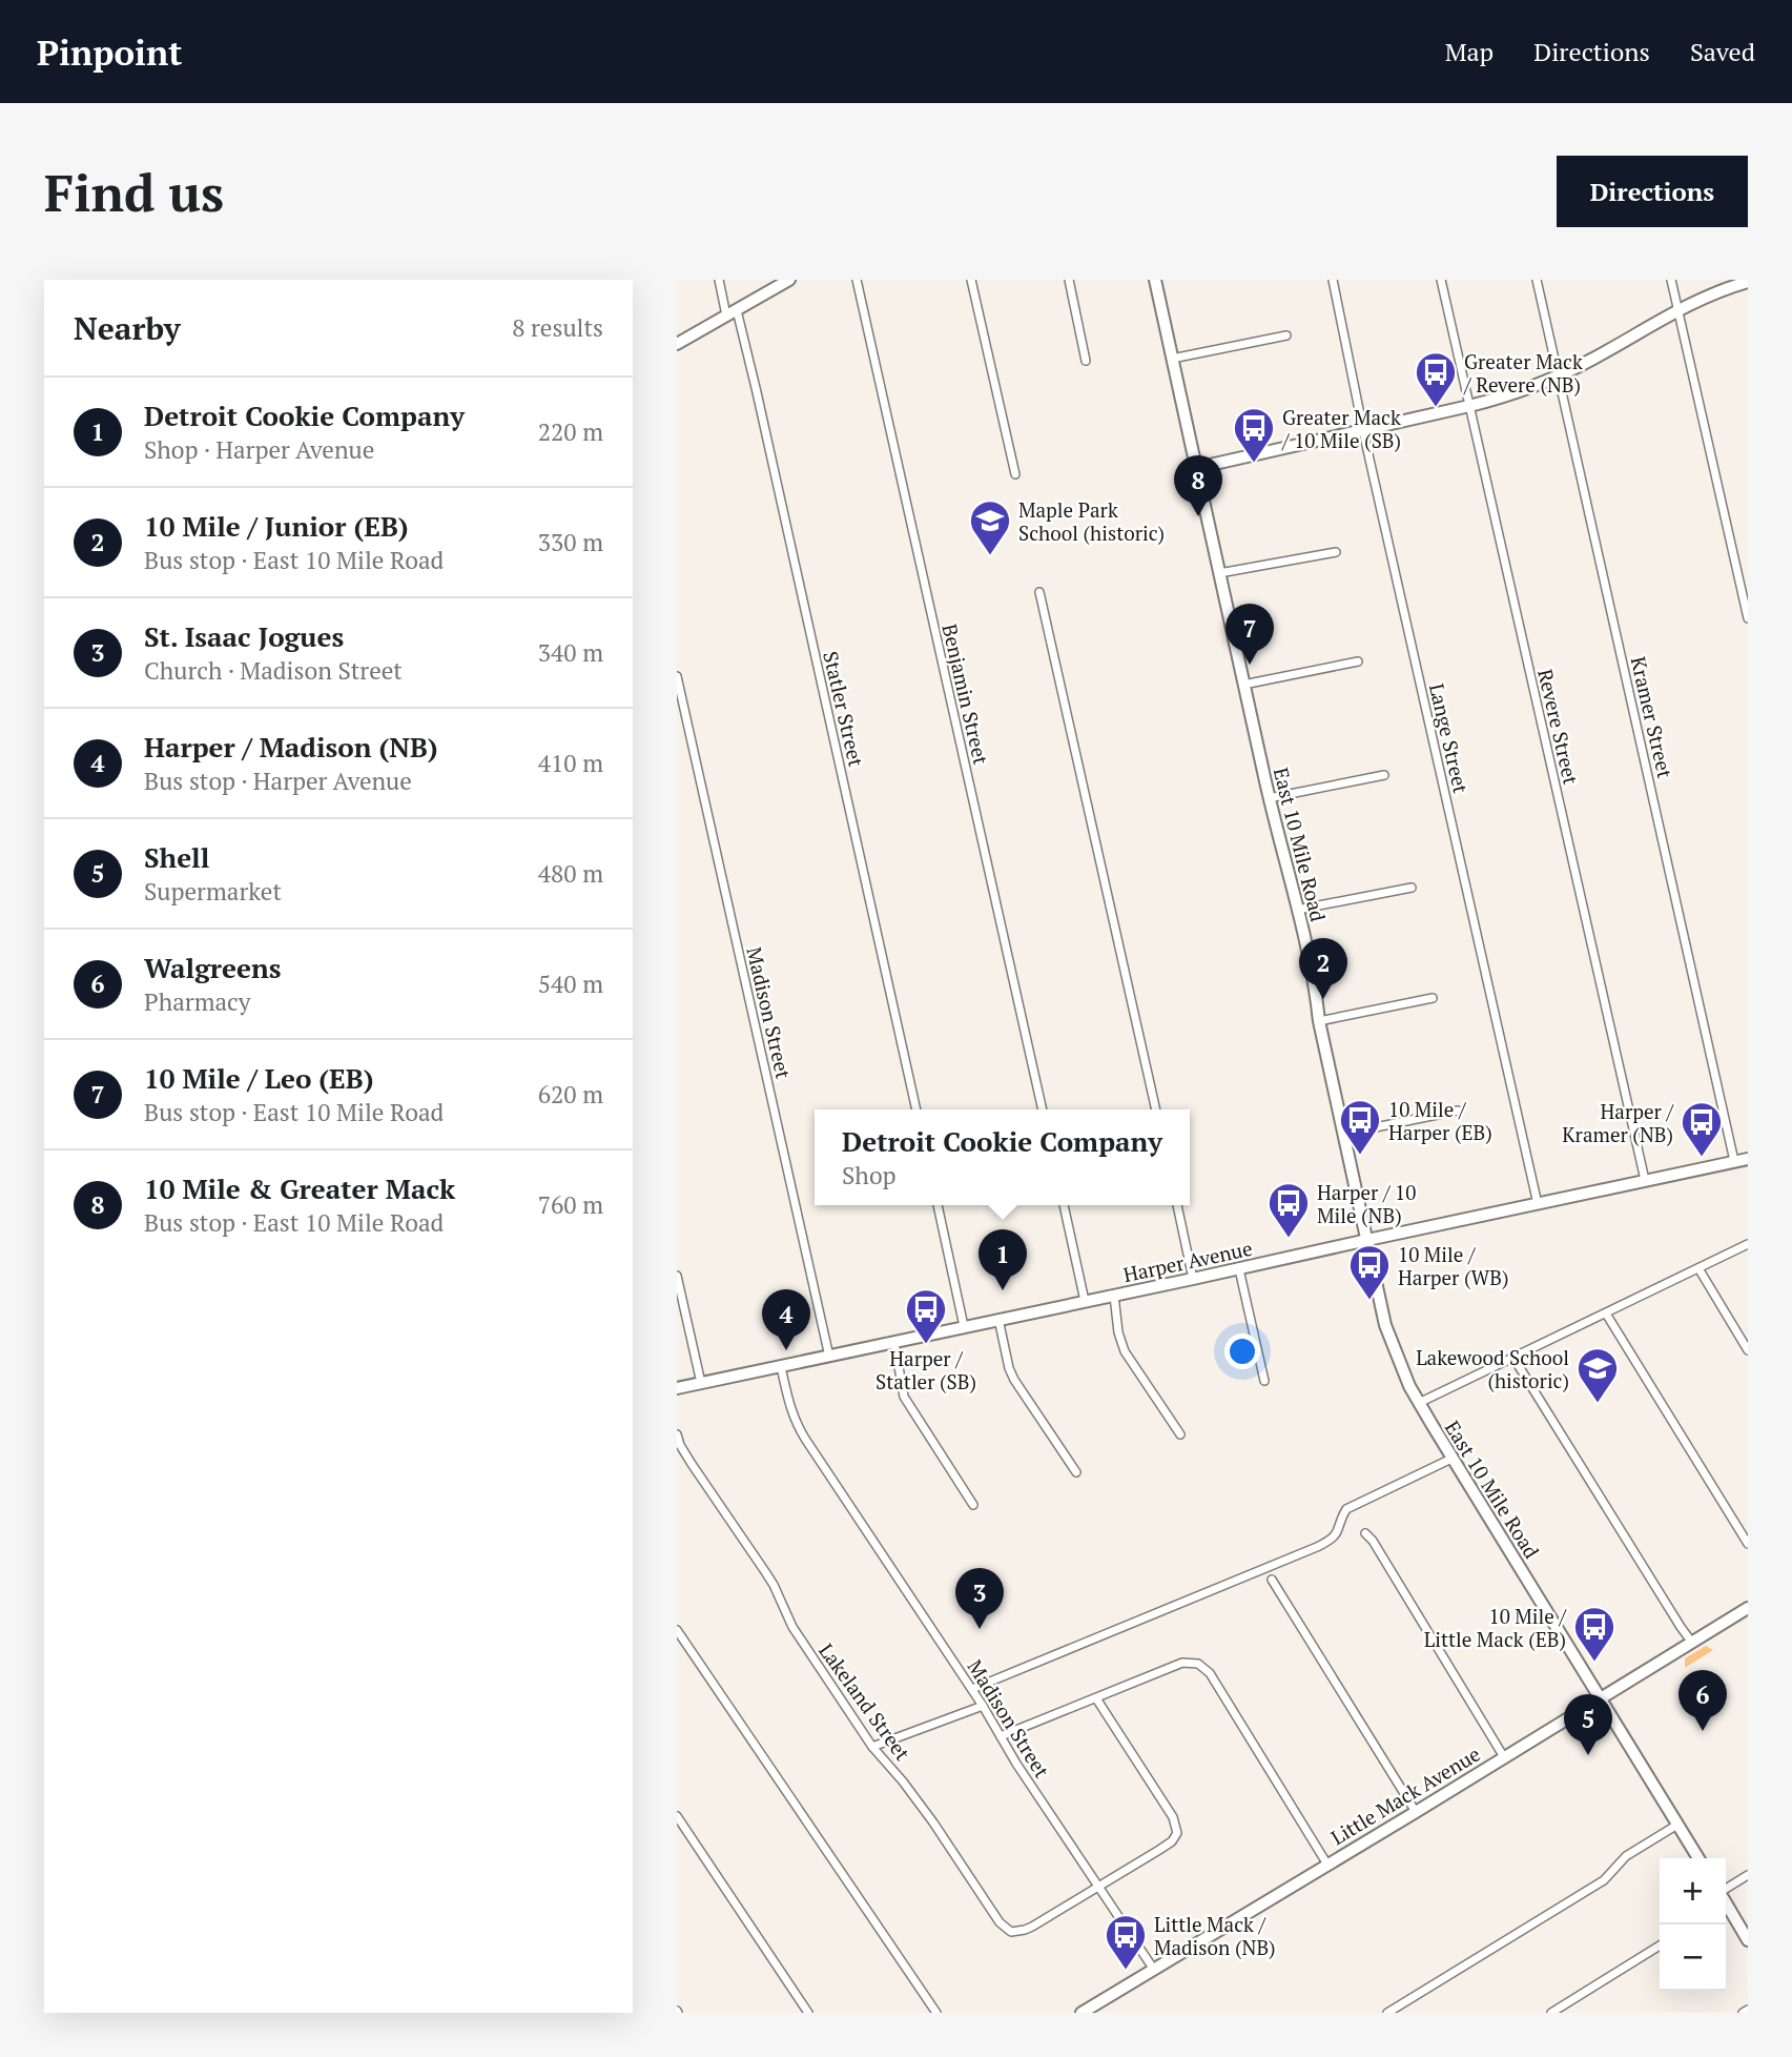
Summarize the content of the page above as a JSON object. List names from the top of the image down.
{
  "streets": {
    "main road": ["East 10 Mile Road", "Harper Avenue", "Little Mack Avenue"],
    "street": [
      "Benjamin Street",
      "Statler Street",
      "Kramer Street",
      "Revere Street",
      "Lange Street",
      "Madison Street",
      "Lakeland Street"
    ]
  },
  "crossings": [
    ["Kramer Street", "Harper Avenue"],
    ["Revere Street", "Harper Avenue"],
    ["Lange Street", "Harper Avenue"],
    ["East 10 Mile Road", "Harper Avenue"],
    ["East 10 Mile Road", "Little Mack Avenue"],
    ["Madison Street", "Harper Avenue"],
    ["Madison Street", "Lakeland Street"],
    ["Madison Street", "Little Mack Avenue"]
  ],
  "places": {
    "bus stop": [
      "Greater Mack / Revere (NB)",
      "Greater Mack / 10 Mile (SB)",
      "10 Mile / Harper (EB)",
      "Harper / Kramer (NB)",
      "Harper / 10 Mile (NB)",
      "10 Mile / Harper (WB)",
      "Harper / Statler (SB)",
      "10 Mile / Little Mack (EB)",
      "Little Mack / Madison (NB)"
    ],
    "school or university": ["Maple Park School (historic)", "Lakewood School (historic)"]
  },
  "page": {
    "header": "Pinpoint",
    "nav": ["Map", "Directions", "Saved"],
    "buttons": "Directions",
    "title": "Find us",
    "heading": ["Nearby", "8 results"],
    "list": [
      {
        "mark": "1",
        "name": "Detroit Cookie Company",
        "note": "Shop · Harper Avenue",
        "value": "220 m"
      },
      {
        "mark": "2",
        "name": "10 Mile / Junior (EB)",
        "note": "Bus stop · East 10 Mile Road",
        "value": "330 m"
      },
      {
        "mark": "3",
        "name": "St. Isaac Jogues",
        "note": "Church · Madison Street",
        "value": "340 m"
      },
      {
        "mark": "4",
        "name": "Harper / Madison (NB)",
        "note": "Bus stop · Harper Avenue",
        "value": "410 m"
      },
      {
        "mark": "5",
        "name": "Shell",
        "note": "Supermarket",
        "value": "480 m"
      },
      {
        "mark": "6",
        "name": "Walgreens",
        "note": "Pharmacy",
        "value": "540 m"
      },
      {
        "mark": "7",
        "name": "10 Mile / Leo (EB)",
        "note": "Bus stop · East 10 Mile Road",
        "value": "620 m"
      },
      {
        "mark": "8",
        "name": "10 Mile & Greater Mack",
        "note": "Bus stop · East 10 Mile Road",
        "value": "760 m"
      }
    ],
    "pins": [
      "8",
      "7",
      "2",
      "1",
      "4",
      "3",
      "6",
      "5"
    ],
    "popup": ["Detroit Cookie Company", "Shop"],
    "map_buttons": ["+", "−"]
  }
}
